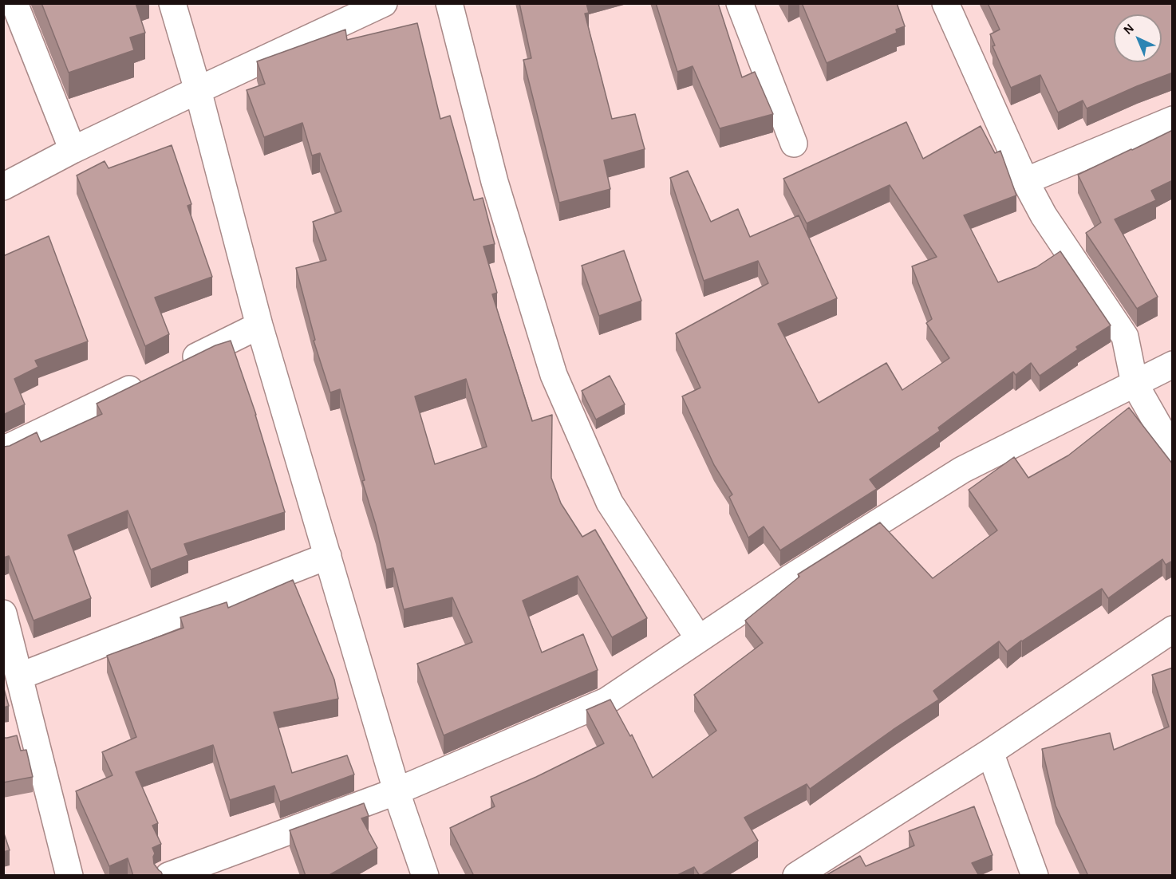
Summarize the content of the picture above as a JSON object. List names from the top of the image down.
{
  "north": "top left"
}
